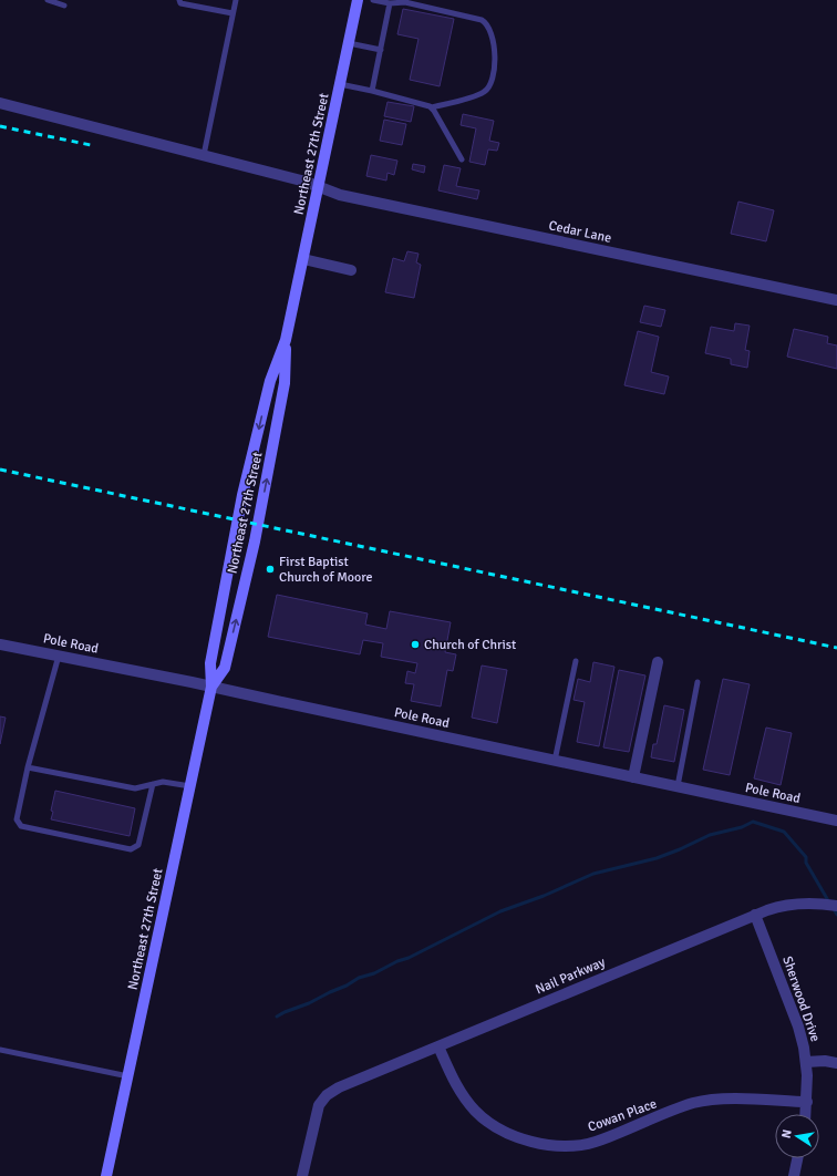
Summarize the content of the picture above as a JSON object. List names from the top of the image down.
{
  "streets": {
    "main road": ["Northeast 27th Street"],
    "street": [
      "Cedar Lane",
      "Pole Road",
      "Nail Parkway",
      "Sherwood Drive",
      "Cowan Place"
    ]
  },
  "crossings": [
    ["Northeast 27th Street", "Cedar Lane"],
    ["Northeast 27th Street", "Pole Road"],
    ["Nail Parkway", "Sherwood Drive"],
    ["Nail Parkway", "Cowan Place"],
    ["Sherwood Drive", "Cowan Place"]
  ],
  "places": ["First Baptist Church of Moore", "Church of Christ"],
  "north": "left"
}
